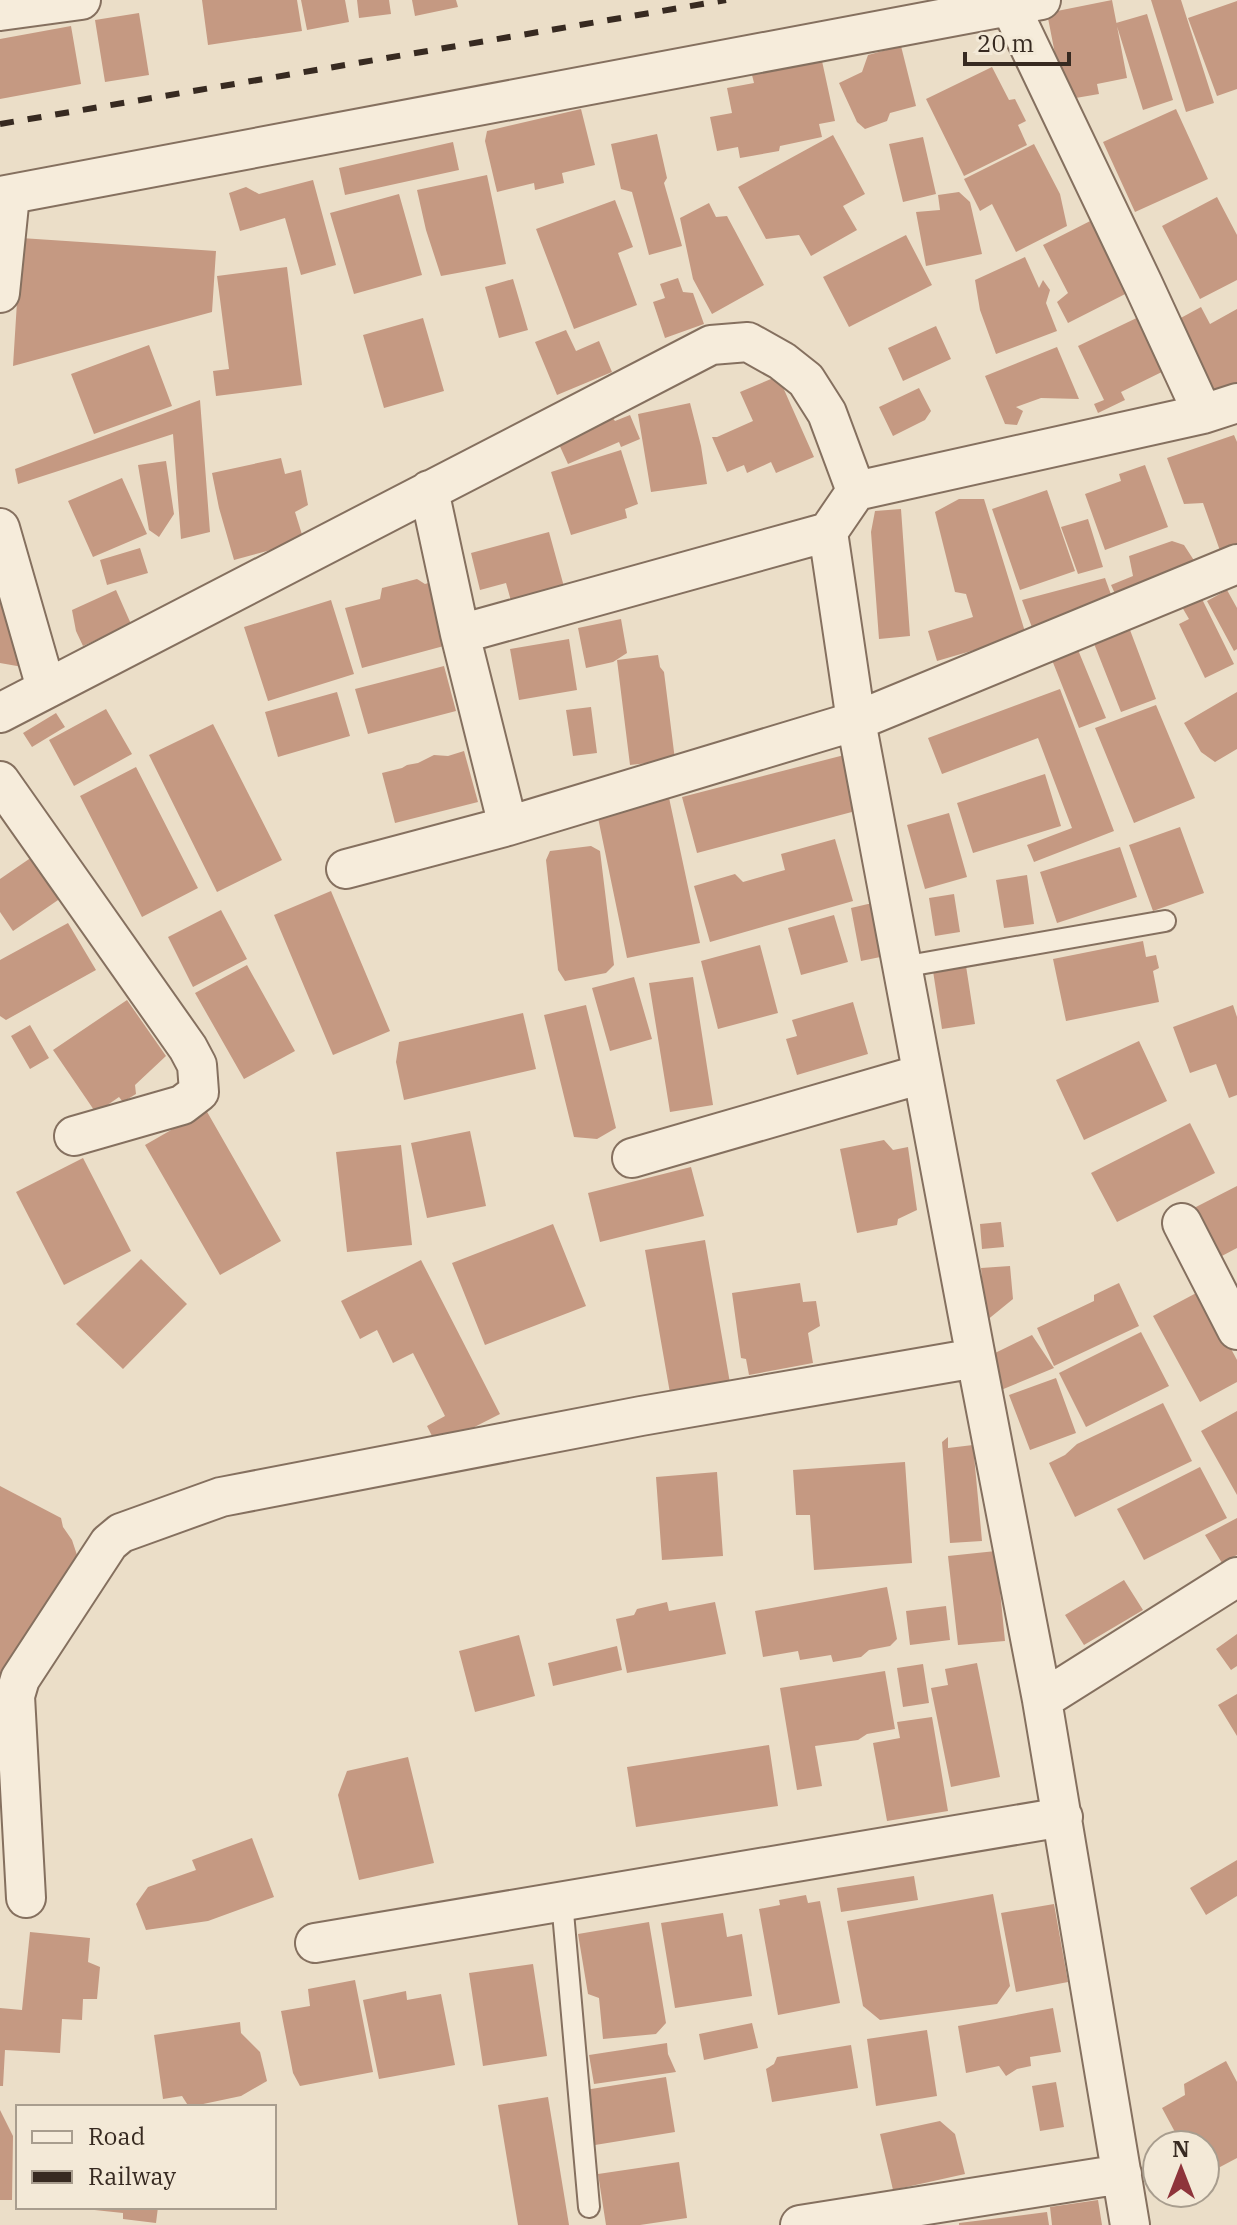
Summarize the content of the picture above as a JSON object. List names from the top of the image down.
{
  "legend": ["Road", "Railway"],
  "scale_bar": "20 m",
  "north": "top"
}
